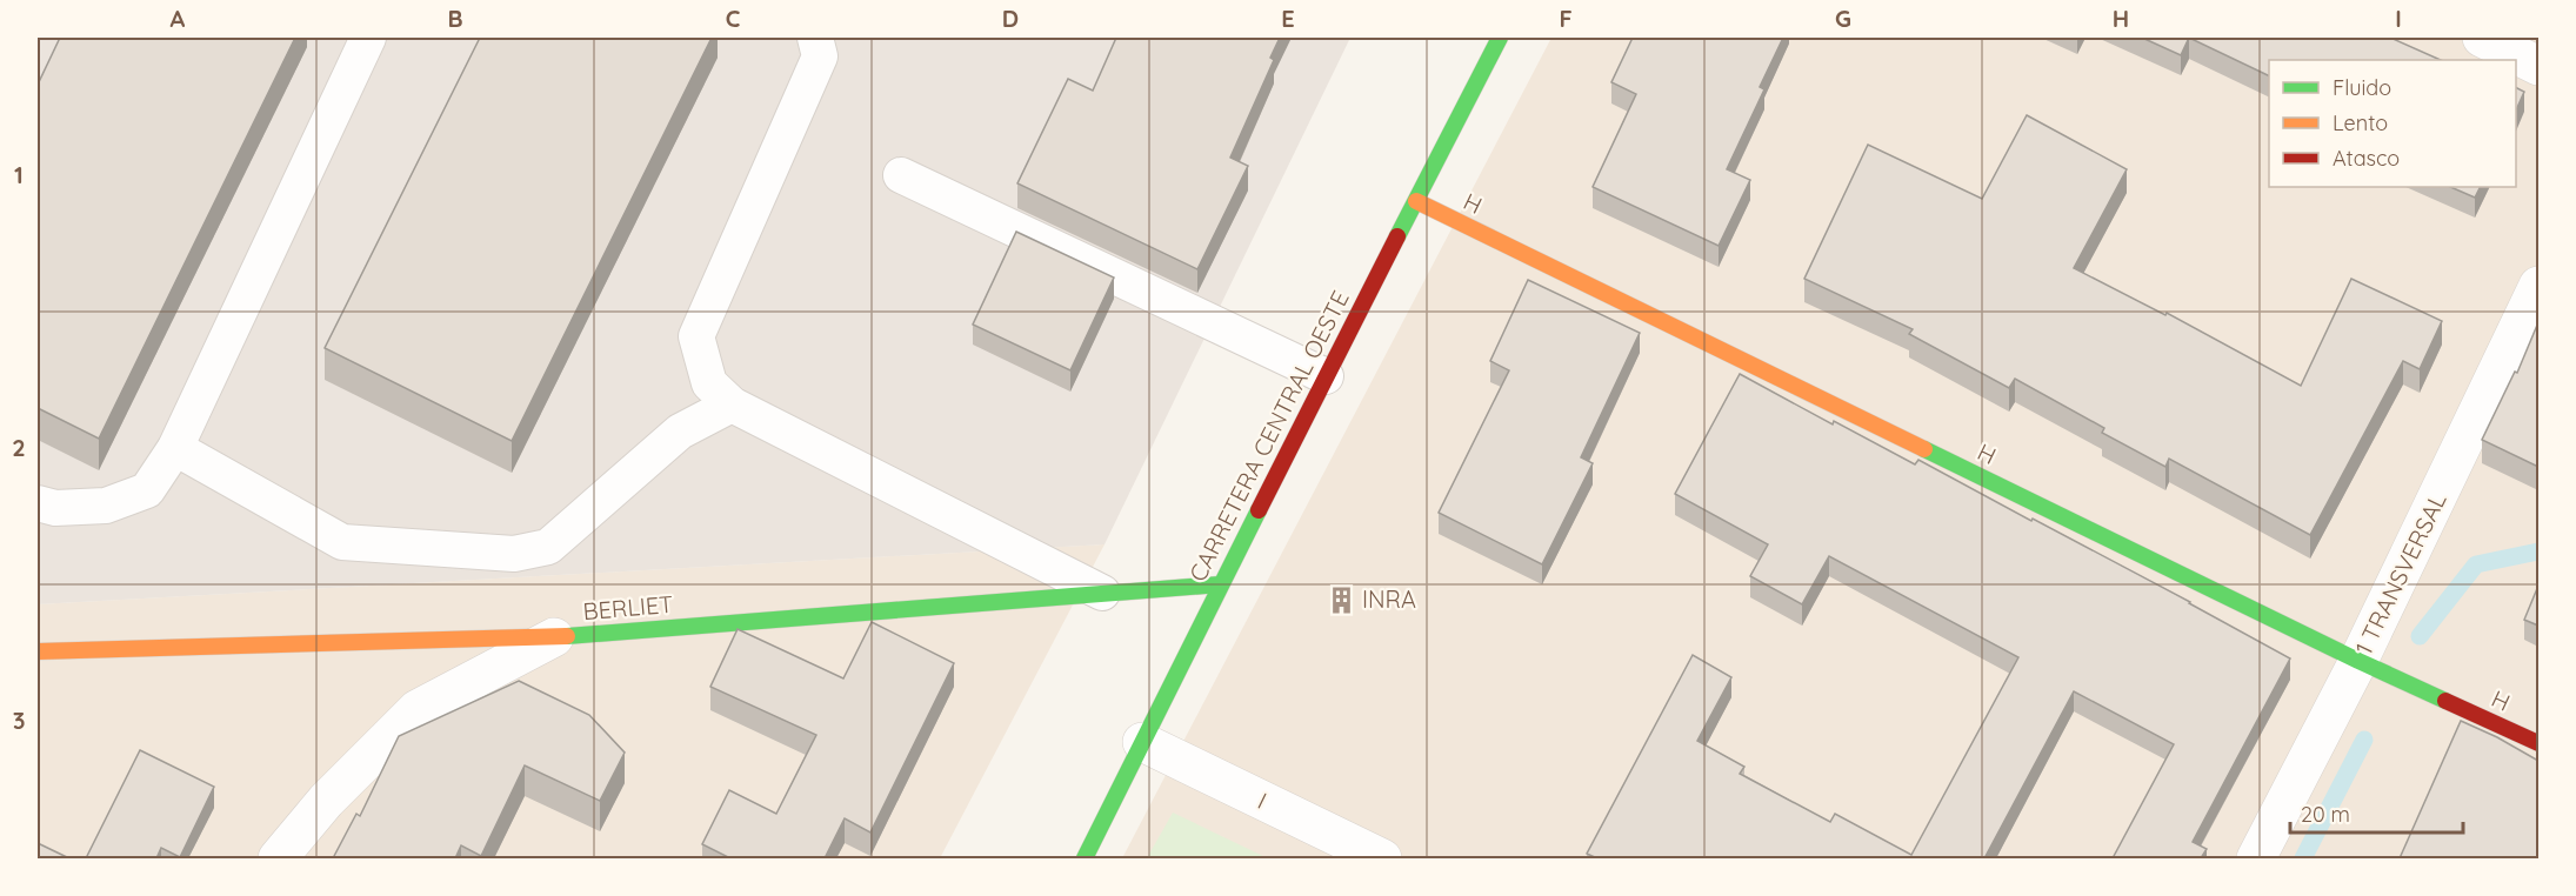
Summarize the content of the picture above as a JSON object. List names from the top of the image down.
{
  "streets": {
    "street": [
      "H",
      "CARRETERA CENTRAL OESTE",
      "1 TRANSVERSAL",
      "BERLIET",
      "I"
    ]
  },
  "crossings": [
    ["H", "CARRETERA CENTRAL OESTE"],
    ["H", "1 TRANSVERSAL"],
    ["CARRETERA CENTRAL OESTE", "BERLIET"],
    ["CARRETERA CENTRAL OESTE", "I"]
  ],
  "places": {
    "building": ["INRA"]
  },
  "legend": ["Fluido", "Lento", "Atasco"],
  "scale_bar": "20 m",
  "grid": {
    "columns": [
      "A",
      "B",
      "C",
      "D",
      "E",
      "F",
      "G",
      "H",
      "I"
    ],
    "rows": ["1", "2", "3"]
  }
}
